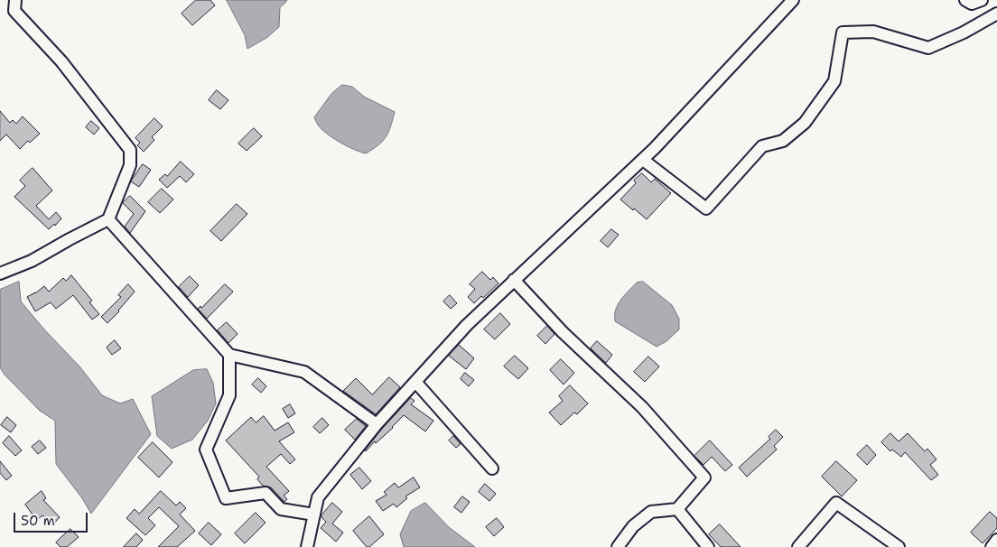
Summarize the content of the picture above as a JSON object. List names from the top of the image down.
{
  "scale_bar": "50 m"
}
